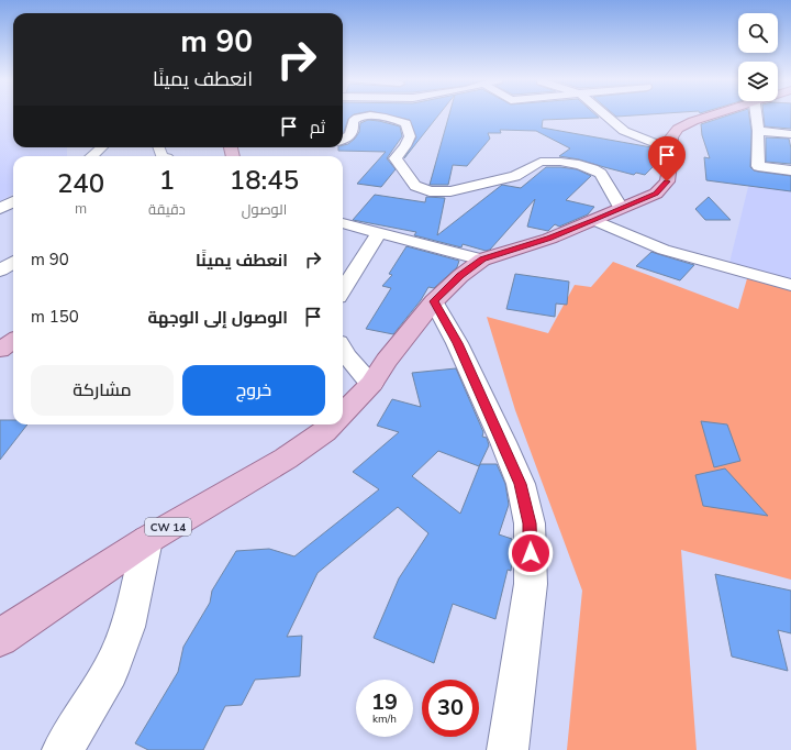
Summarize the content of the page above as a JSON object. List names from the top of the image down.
{
  "streets": {
    "main road": ["CW 14"]
  },
  "page": {
    "turn": ["90 m", "انعطف يمينًا"],
    "then": "ثم",
    "eta": [
      "18:45",
      "الوصول",
      "1",
      "دقيقة",
      "240",
      "m"
    ],
    "list": [
      {
        "name": "انعطف يمينًا",
        "value": "90 m"
      },
      {
        "name": "الوصول إلى الوجهة",
        "value": "150 m"
      }
    ],
    "buttons": ["خروج", "مشاركة"],
    "speed": "19 km/h",
    "limit": "30"
  }
}
